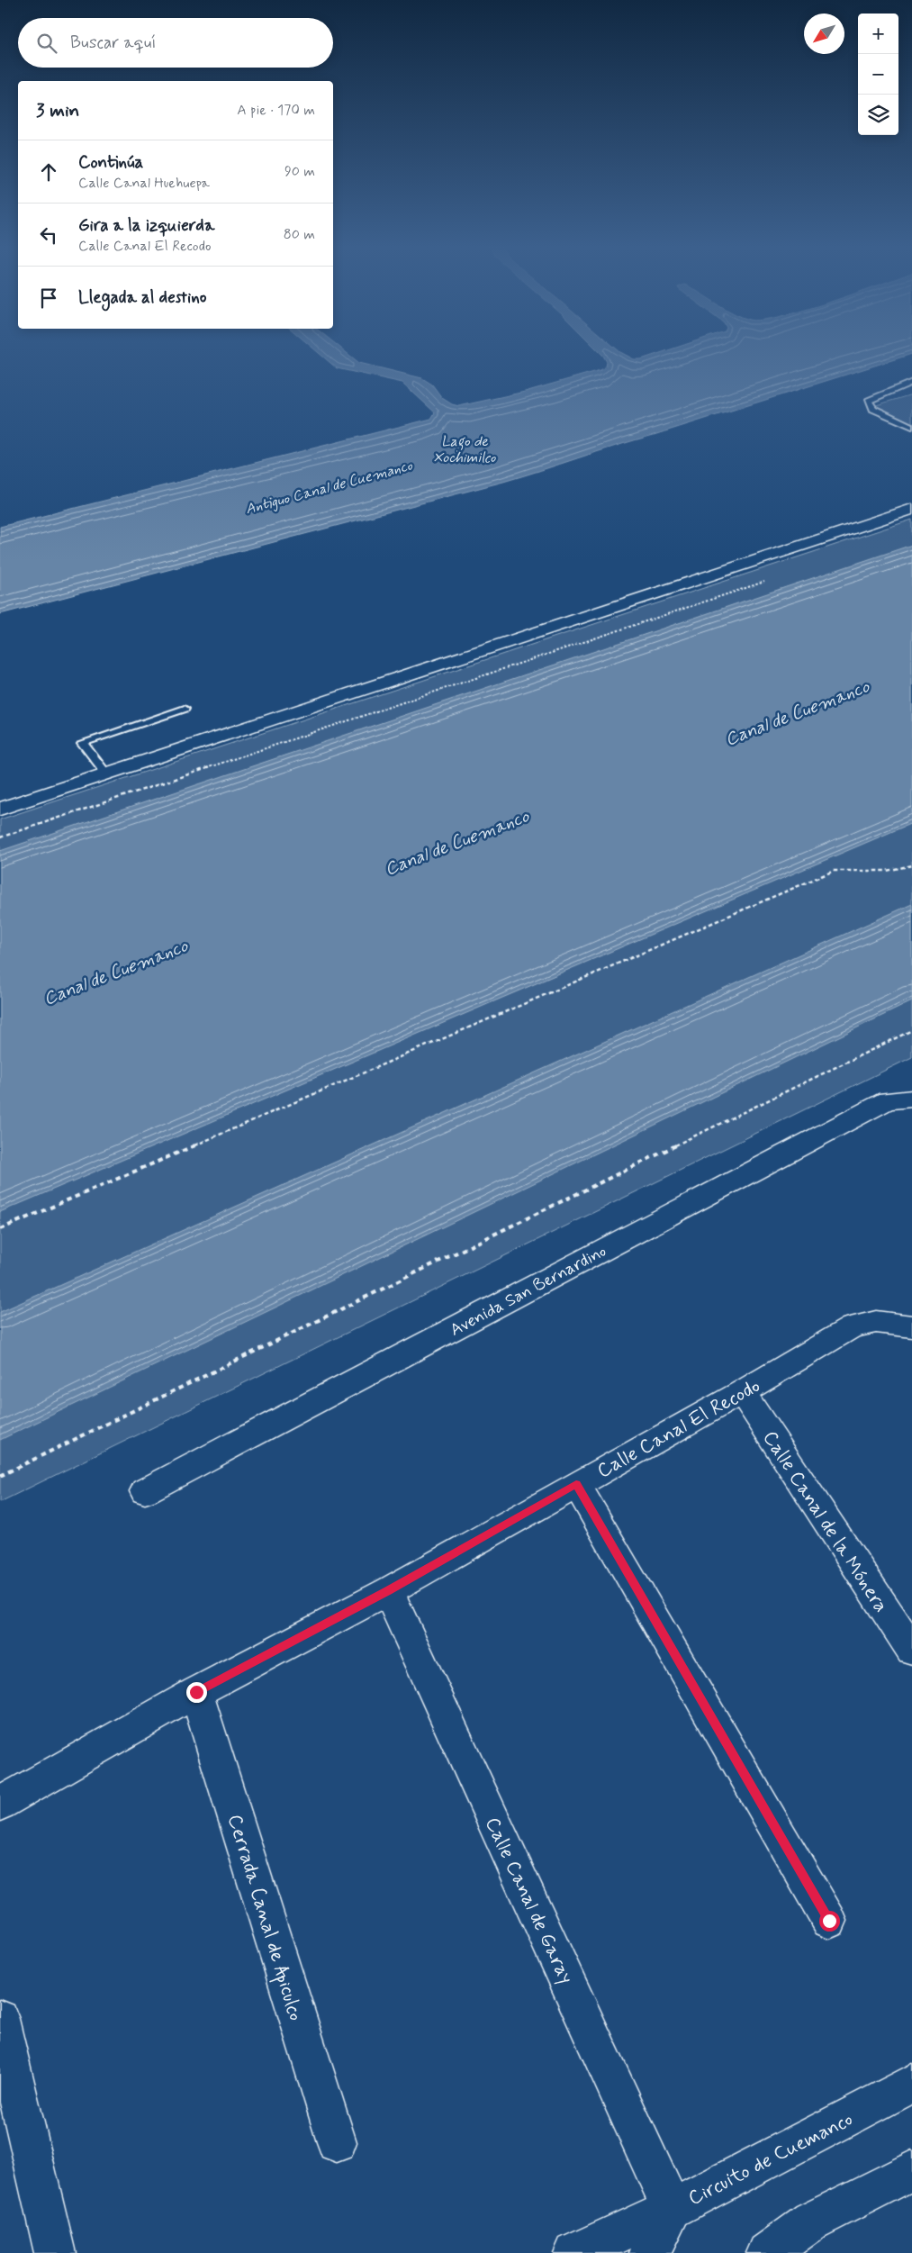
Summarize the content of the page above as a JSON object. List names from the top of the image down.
{
  "streets": {
    "street": [
      "Avenida San Bernardino",
      "Calle Canal El Recodo",
      "Calle Canal de la Mónera",
      "Calle Canal de Garay",
      "Cerrada Canal de Apiculco",
      "Circuito de Cuemanco"
    ]
  },
  "crossings": [
    ["Calle Canal El Recodo", "Calle Canal de la Mónera"],
    ["Calle Canal El Recodo", "Calle Canal de Garay"],
    ["Calle Canal El Recodo", "Cerrada Canal de Apiculco"],
    ["Calle Canal de Garay", "Circuito de Cuemanco"]
  ],
  "water": ["Lago de Xochimilco", "Antiguo Canal de Cuemanco", "Canal de Cuemanco"],
  "north": "bottom left",
  "page": {
    "map_buttons": ["+", "−"],
    "search": "Buscar aquí",
    "heading": ["3 min", "A pie · 170 m"],
    "list": [
      ["Continúa", "Calle Canal Huehuepa", "90 m"],
      ["Gira a la izquierda", "Calle Canal El Recodo", "80 m"],
      "Llegada al destino"
    ]
  }
}
